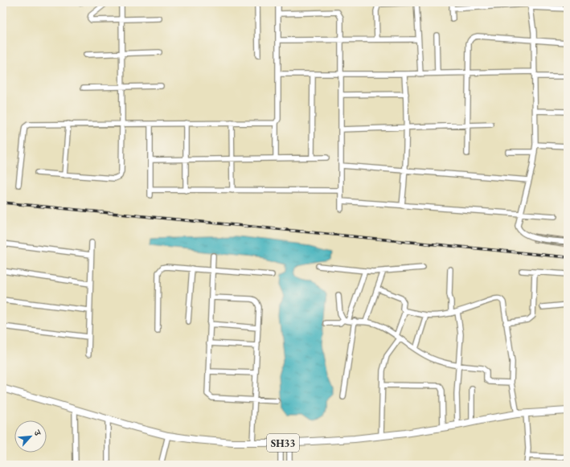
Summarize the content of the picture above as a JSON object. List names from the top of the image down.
{
  "streets": {
    "main road": ["SH33"]
  },
  "north": "top right"
}
